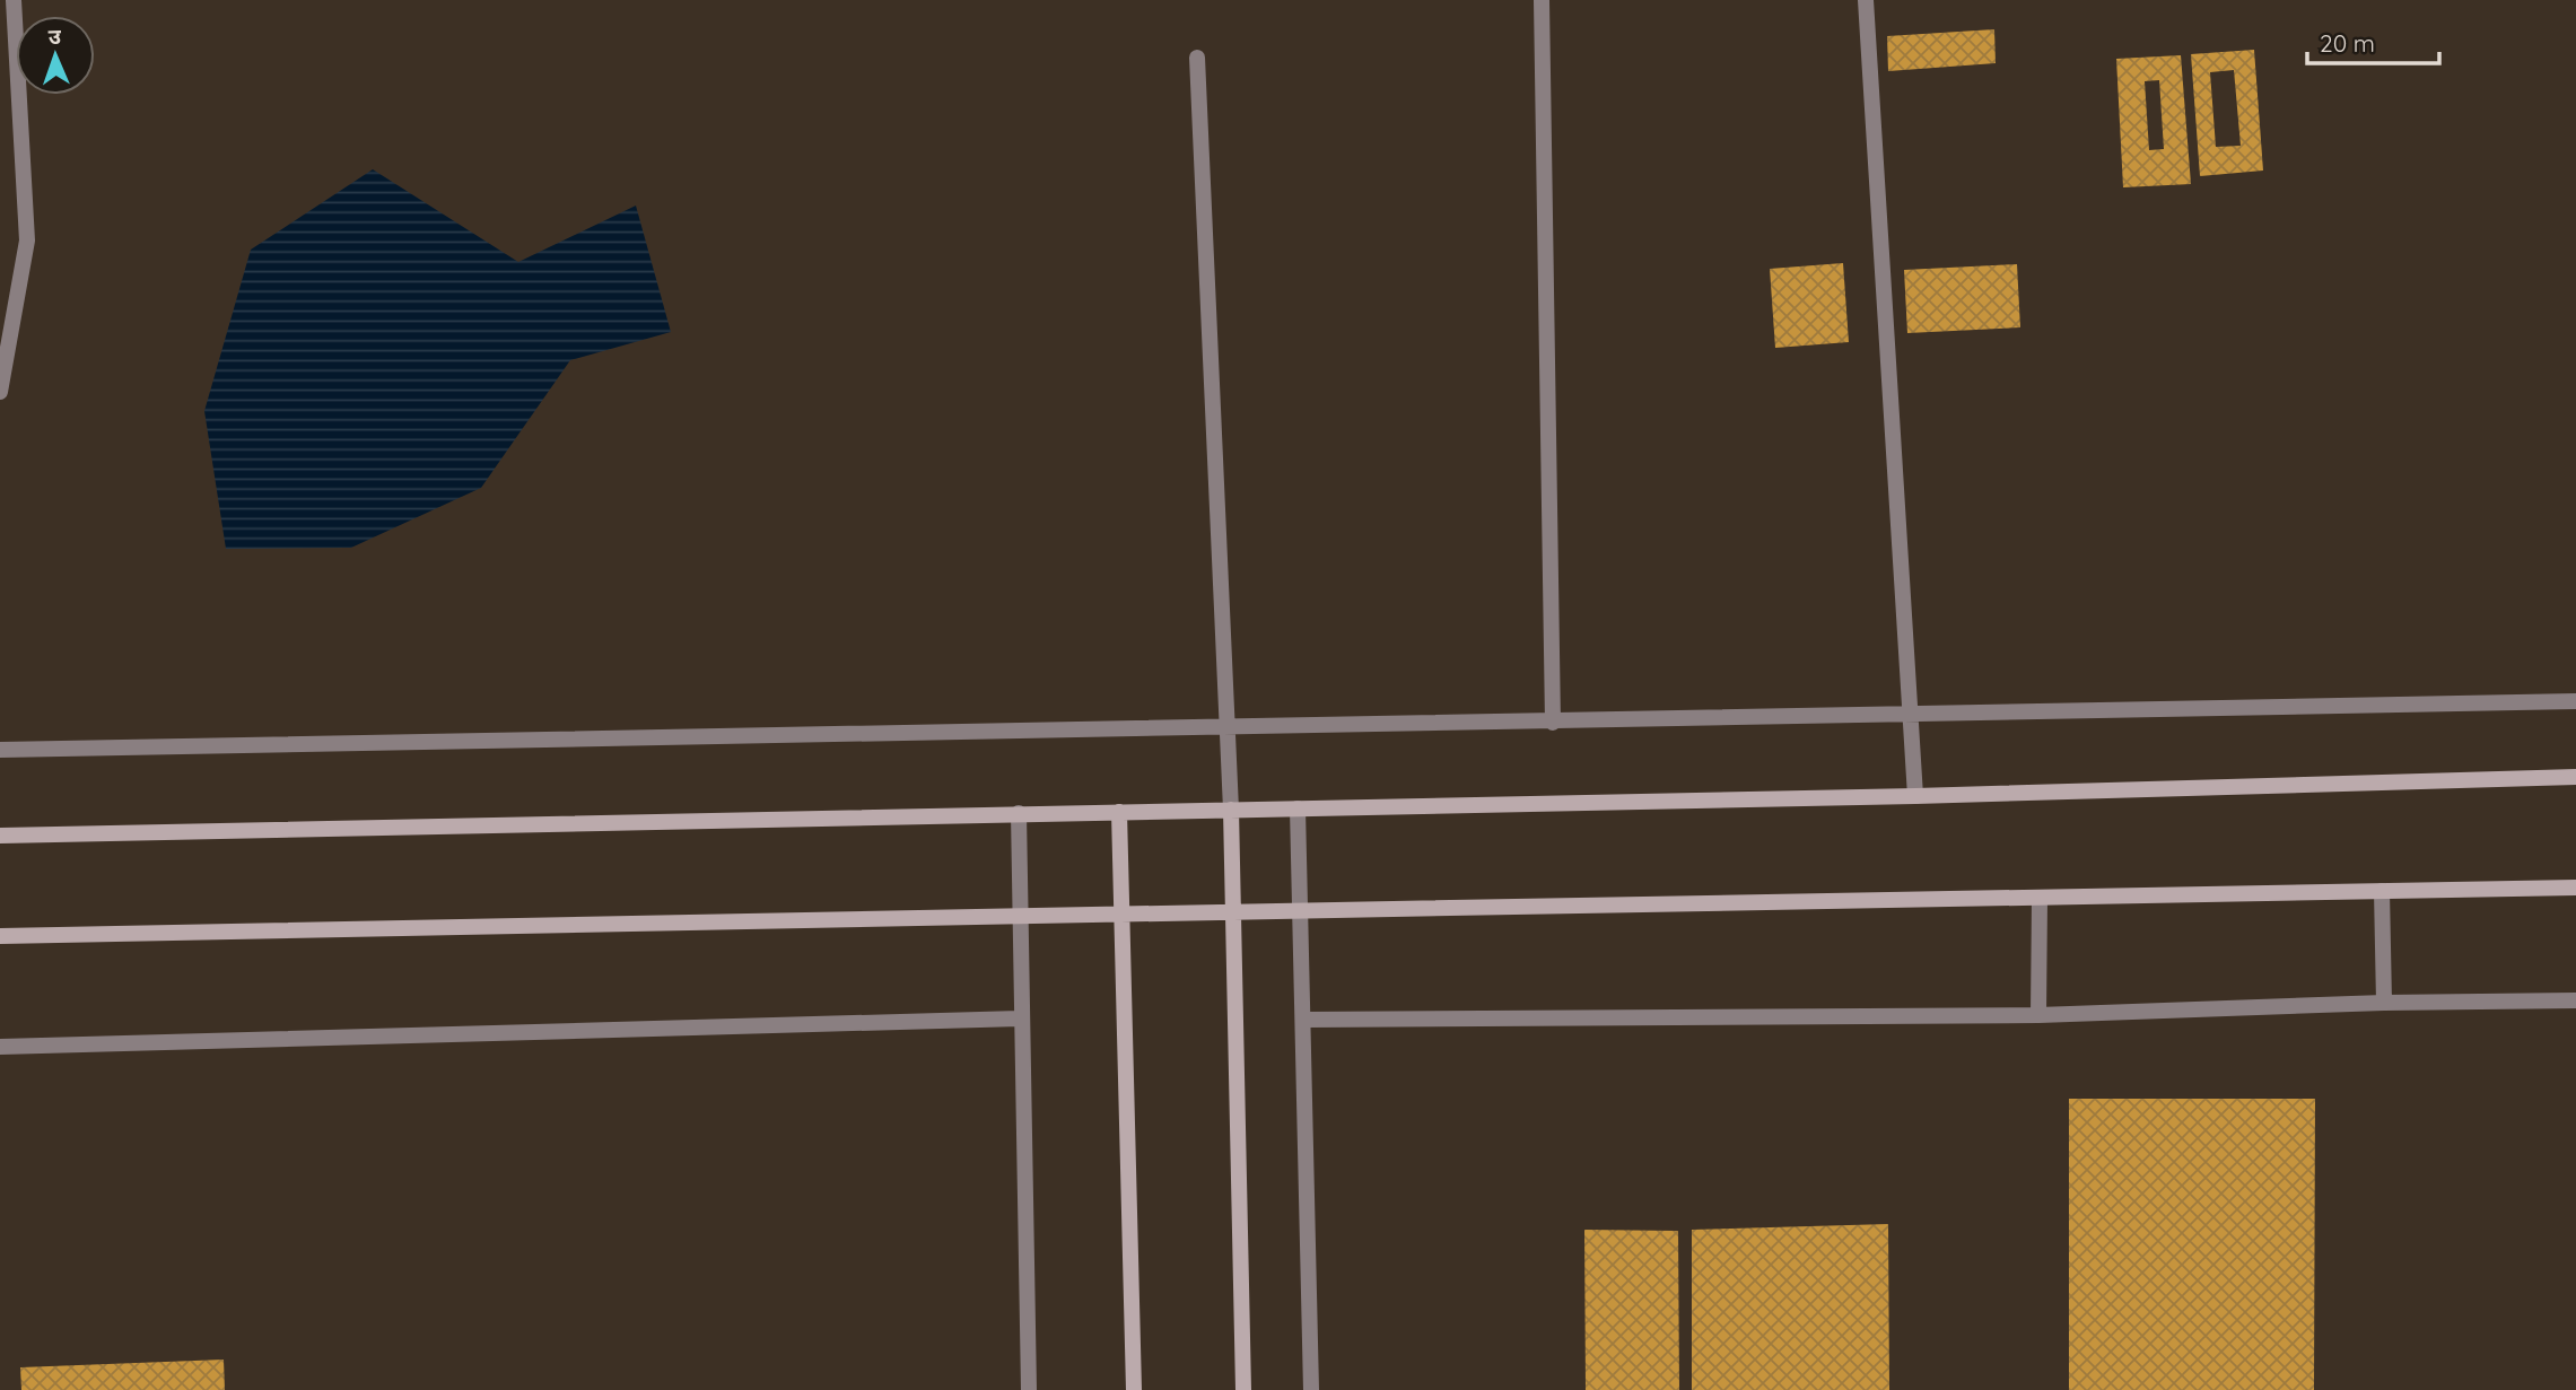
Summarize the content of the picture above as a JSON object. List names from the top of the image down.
{
  "scale_bar": "20 m",
  "north": "top"
}
